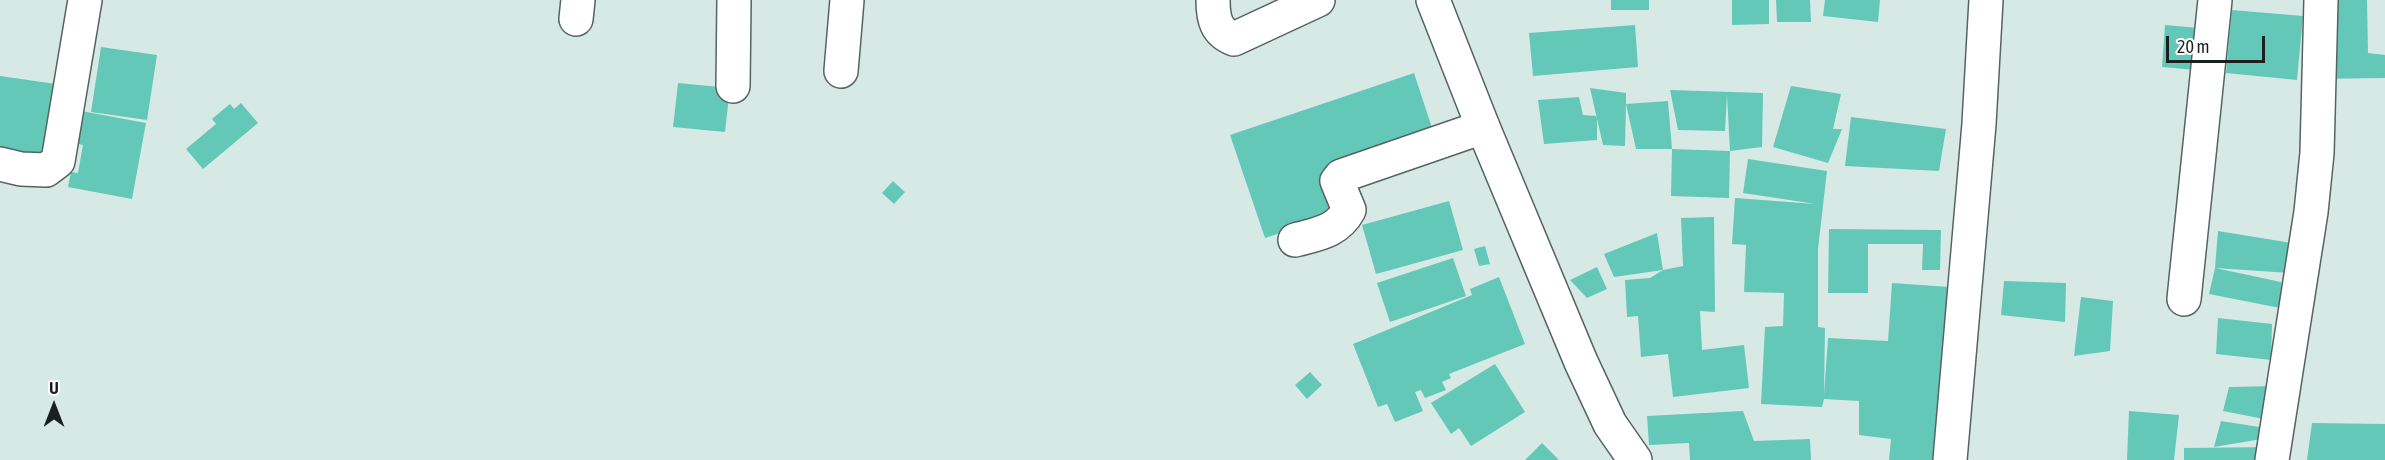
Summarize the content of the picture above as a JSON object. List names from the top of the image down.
{
  "scale_bar": "20 m",
  "north": "top"
}
